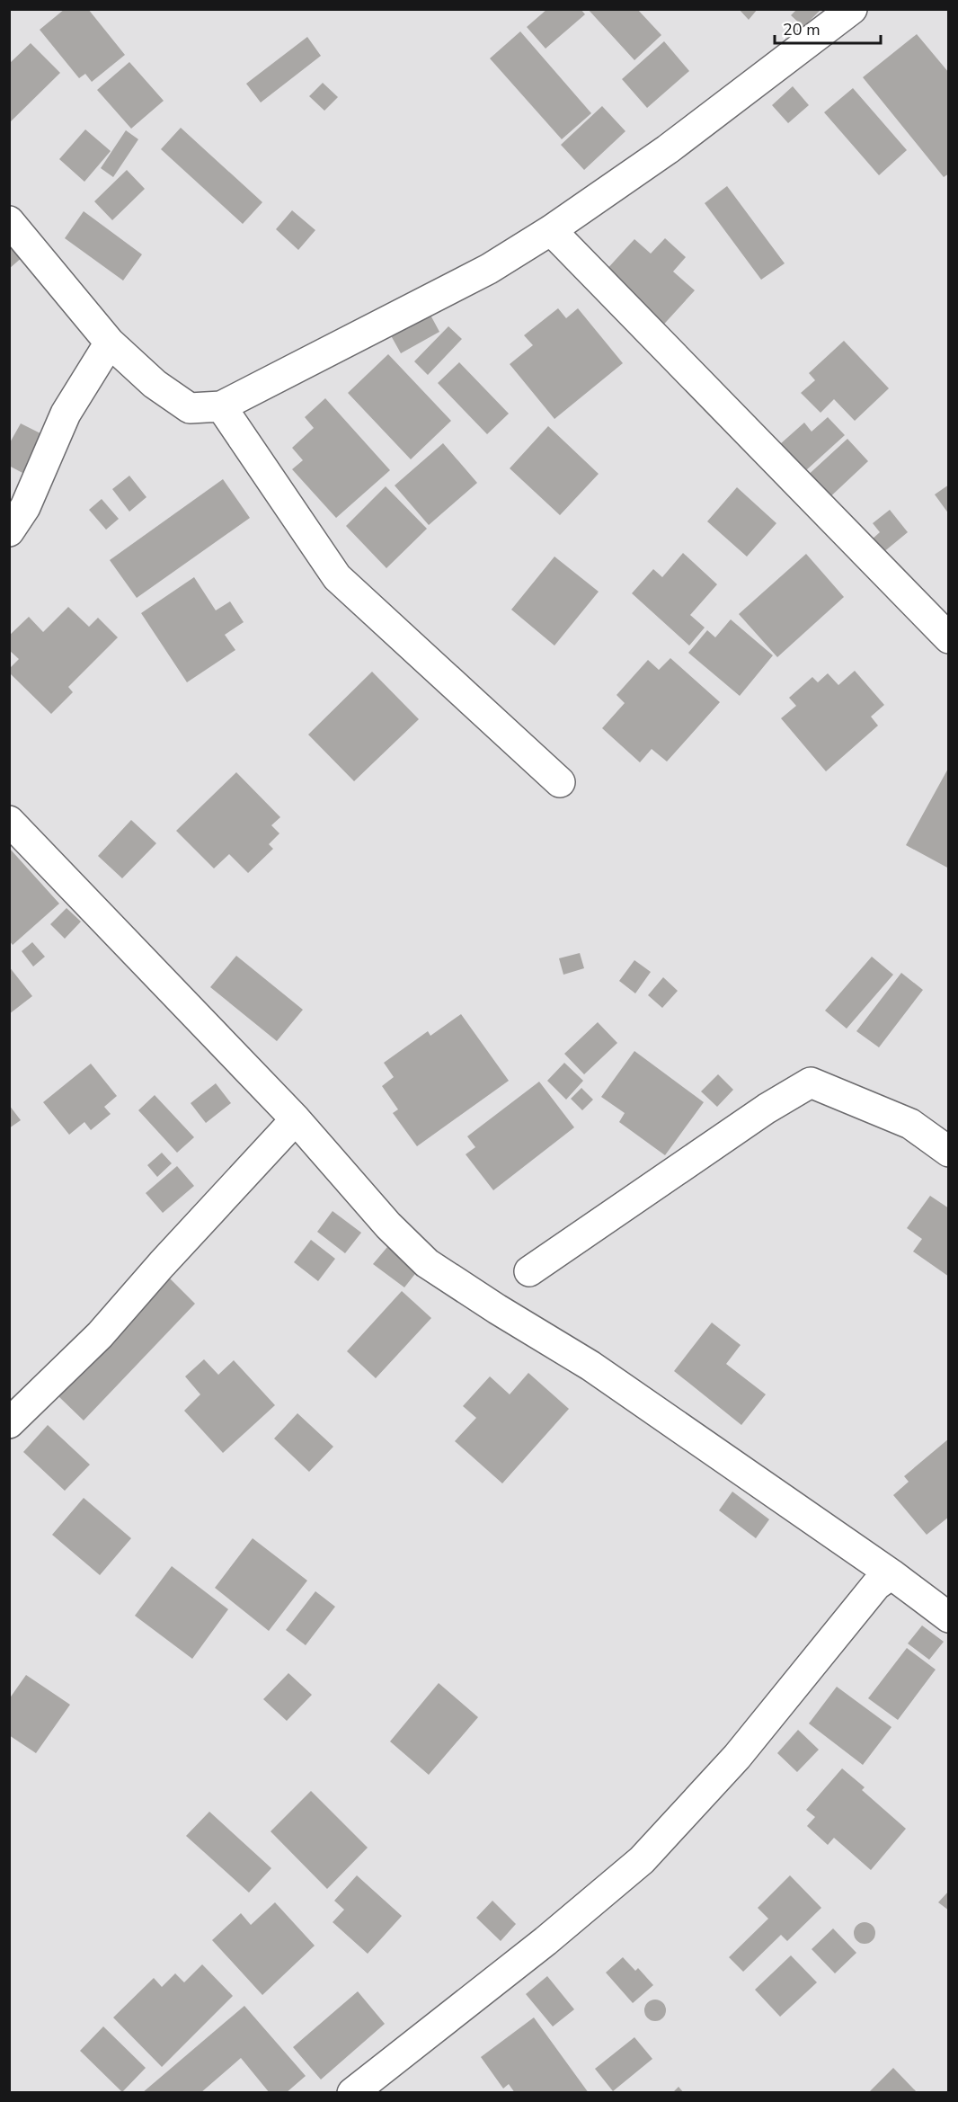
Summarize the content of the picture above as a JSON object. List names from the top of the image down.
{
  "scale_bar": "20 m"
}
